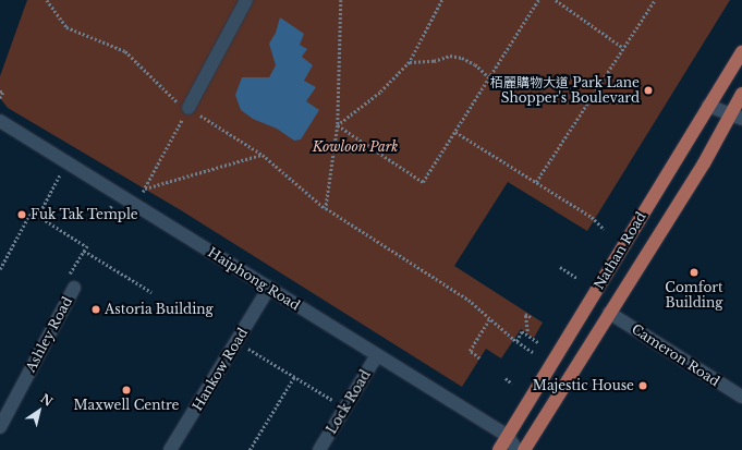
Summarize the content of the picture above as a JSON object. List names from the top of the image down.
{
  "streets": {
    "main road": ["Nathan Road"],
    "street": [
      "Haiphong Road",
      "Ashley Road",
      "Cameron Road",
      "Hankow Road",
      "Lock Road"
    ]
  },
  "crossings": [
    ["Nathan Road", "Haiphong Road"],
    ["Nathan Road", "Cameron Road"],
    ["Haiphong Road", "Hankow Road"],
    ["Haiphong Road", "Lock Road"]
  ],
  "parks": ["Kowloon Park"],
  "places": [
    "栢麗購物大道 Park Lane Shopper's Boulevard",
    "Fuk Tak Temple",
    "Comfort Building",
    "Astoria Building",
    "Majestic House",
    "Maxwell Centre"
  ],
  "north": "top right"
}
